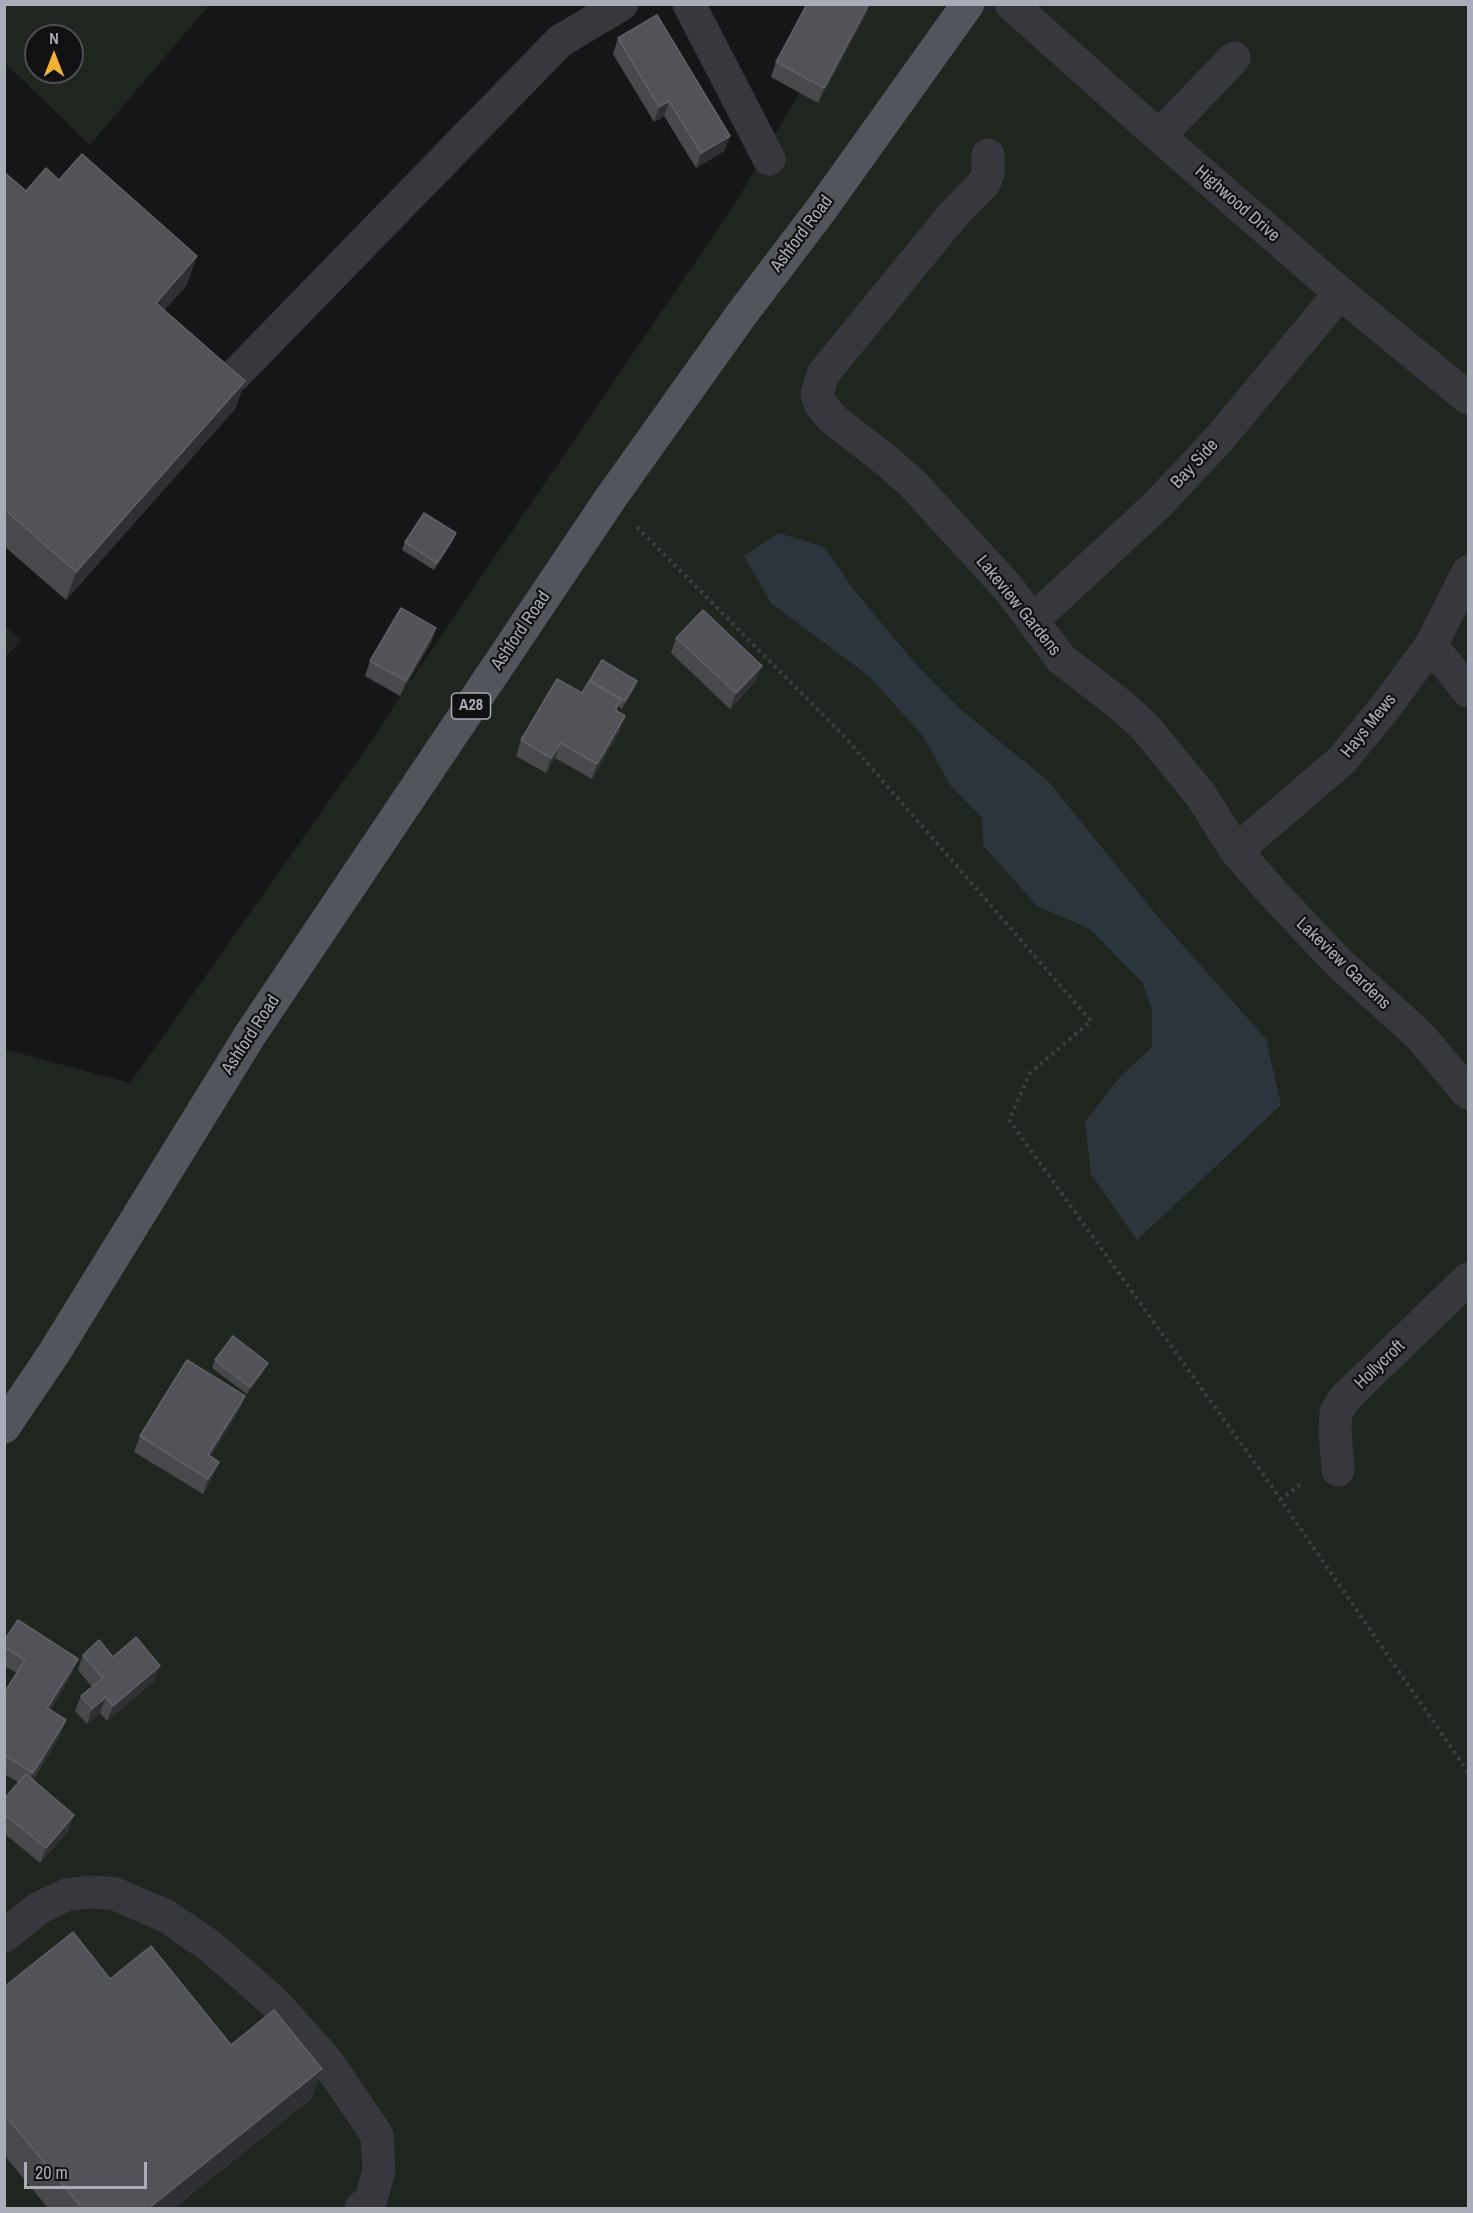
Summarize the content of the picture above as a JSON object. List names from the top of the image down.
{
  "streets": {
    "main road": ["Ashford Road", "A28"],
    "street": [
      "Highwood Drive",
      "Bay Side",
      "Lakeview Gardens",
      "Hays Mews",
      "Hollycroft"
    ]
  },
  "crossings": [
    ["Highwood Drive", "Bay Side"],
    ["Bay Side", "Lakeview Gardens"],
    ["Lakeview Gardens", "Hays Mews"]
  ],
  "scale_bar": "20 m",
  "north": "top"
}
